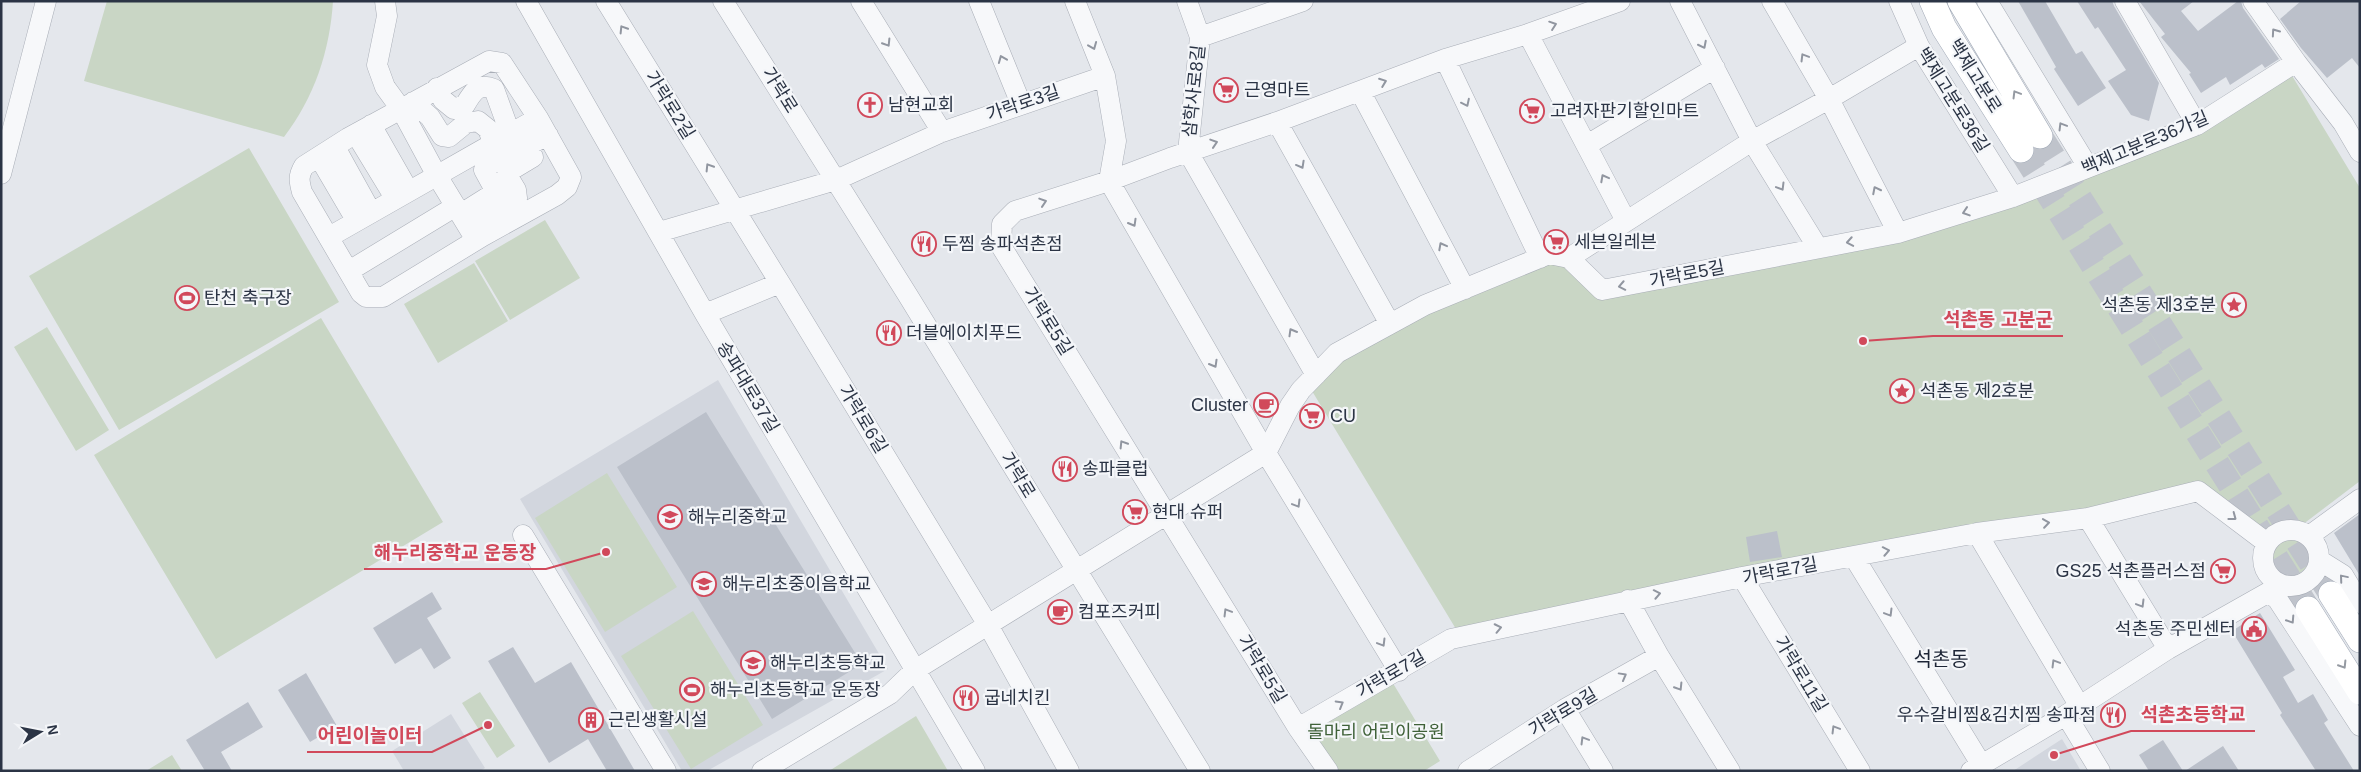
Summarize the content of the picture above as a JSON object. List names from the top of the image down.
{
  "streets": {
    "main road": ["백제고분로"],
    "street": [
      "가락로",
      "삼학사로8길",
      "백제고분로36길",
      "가락로3길",
      "가락로2길",
      "백제고분로36가길",
      "가락로5길",
      "송파대로37길",
      "가락로6길",
      "가락로7길",
      "가락로11길",
      "가락로9길"
    ]
  },
  "crossings": [
    ["가락로", "가락로3길"],
    ["삼학사로8길", "가락로5길"],
    ["백제고분로36길", "백제고분로36가길"],
    ["백제고분로36길", "가락로5길"],
    ["가락로2길", "가락로6길"],
    ["백제고분로36가길", "가락로5길"],
    ["가락로5길", "가락로7길"],
    ["가락로7길", "가락로11길"]
  ],
  "one_way": ["가락로2길", "가락로7길", "가락로9길"],
  "districts": ["석촌동"],
  "parks": ["돌마리 어린이공원"],
  "places": {
    "supermarket": [
      "근영마트",
      "고려자판기할인마트",
      "세븐일레븐",
      "CU",
      "현대 슈퍼",
      "GS25 석촌플러스점"
    ],
    "church": ["남현교회"],
    "restaurant": [
      "두찜 송파석촌점",
      "더블에이치푸드",
      "송파클럽",
      "굽네치킨",
      "우수갈비찜&김치찜 송파점"
    ],
    "sports": ["탄천 축구장", "해누리초등학교 운동장"],
    "place": ["석촌동 제3호분", "석촌동 제2호분"],
    "other": [
      "석촌동 고분군",
      "해누리중학교 운동장",
      "어린이놀이터",
      "석촌초등학교"
    ],
    "cafe": ["Cluster", "컴포즈커피"],
    "school or university": ["해누리중학교", "해누리초중이음학교", "해누리초등학교"],
    "public building": ["석촌동 주민센터"],
    "building": ["근린생활시설"]
  },
  "north": "right"
}
